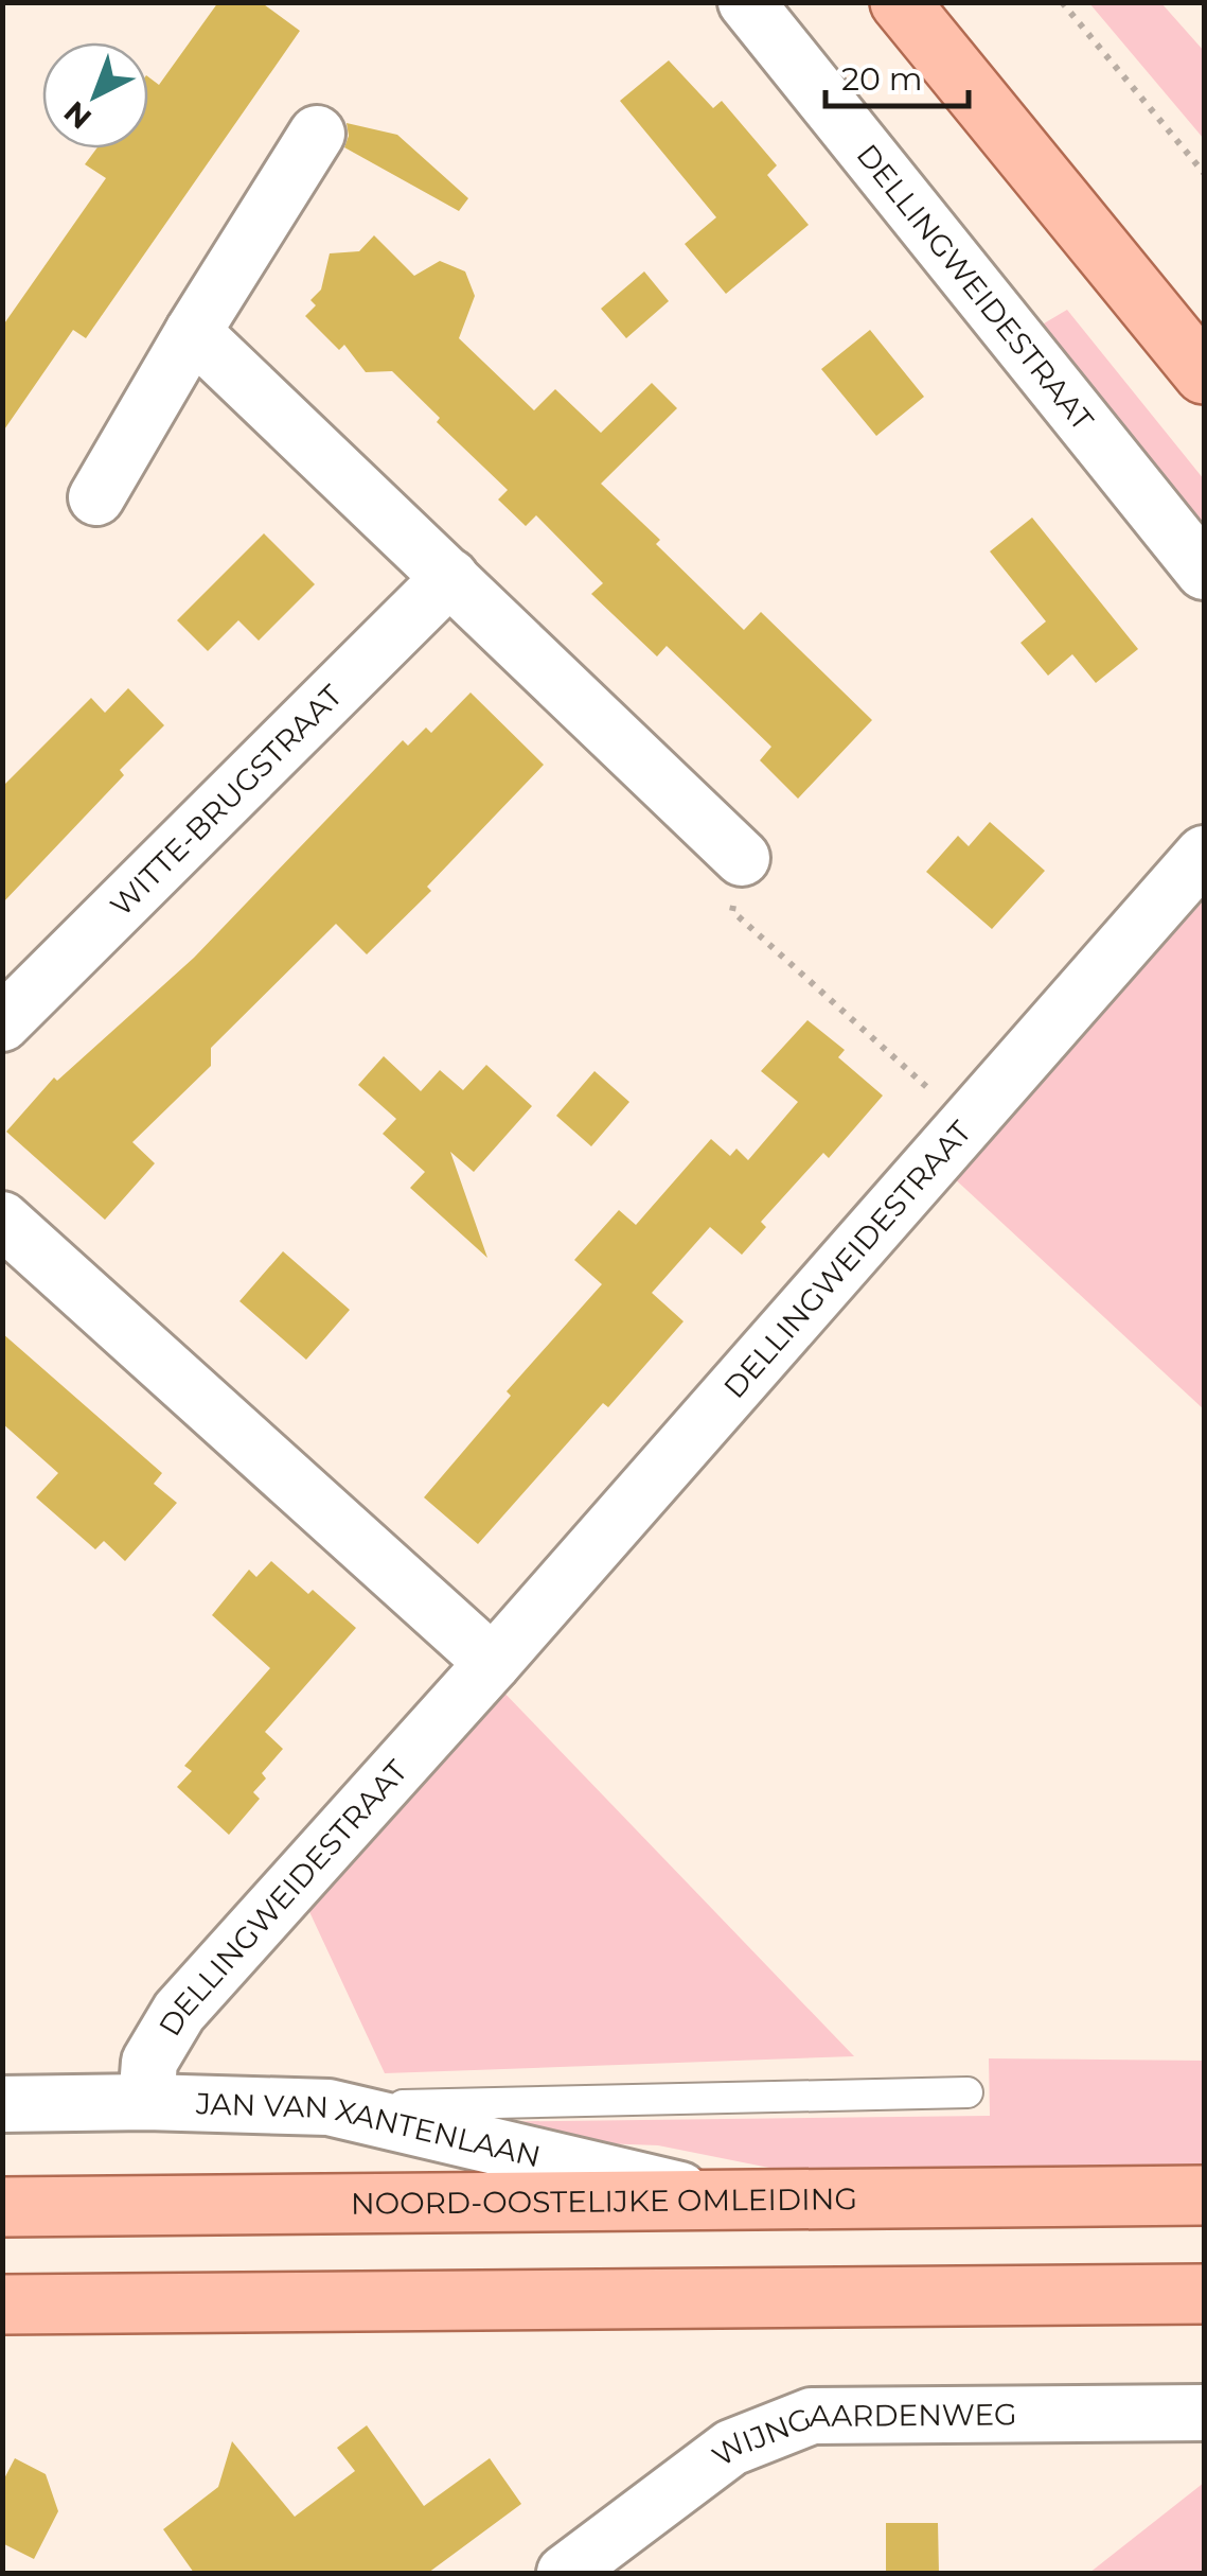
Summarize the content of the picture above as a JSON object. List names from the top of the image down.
{
  "streets": {
    "main road": ["NOORD-OOSTELIJKE OMLEIDING"],
    "street": [
      "DELLINGWEIDESTRAAT",
      "WITTE-BRUGSTRAAT",
      "JAN VAN XANTENLAAN",
      "WIJNGAARDENWEG"
    ]
  },
  "crossings": [
    ["DELLINGWEIDESTRAAT", "JAN VAN XANTENLAAN"],
    ["JAN VAN XANTENLAAN", "NOORD-OOSTELIJKE OMLEIDING"]
  ],
  "scale_bar": "20 m",
  "north": "bottom left"
}
